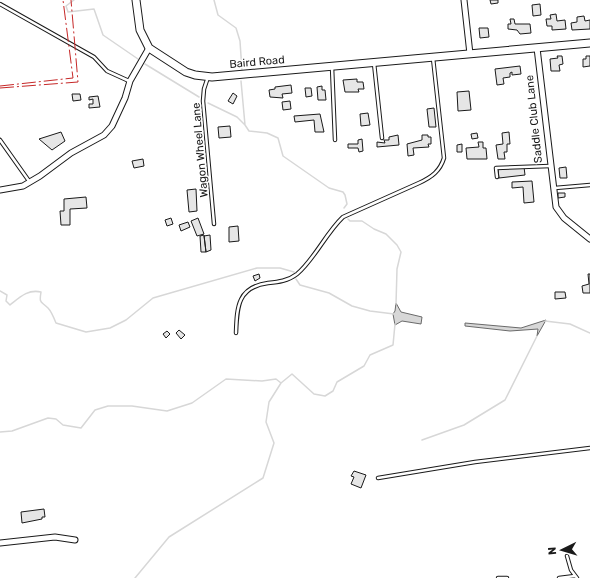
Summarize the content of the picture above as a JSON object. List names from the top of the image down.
{
  "streets": {
    "street": ["Baird Road", "Saddle Club Lane"],
    "lane": ["Wagon Wheel Lane"]
  },
  "crossings": [
    ["Baird Road", "Saddle Club Lane"],
    ["Baird Road", "Wagon Wheel Lane"]
  ],
  "north": "left"
}
